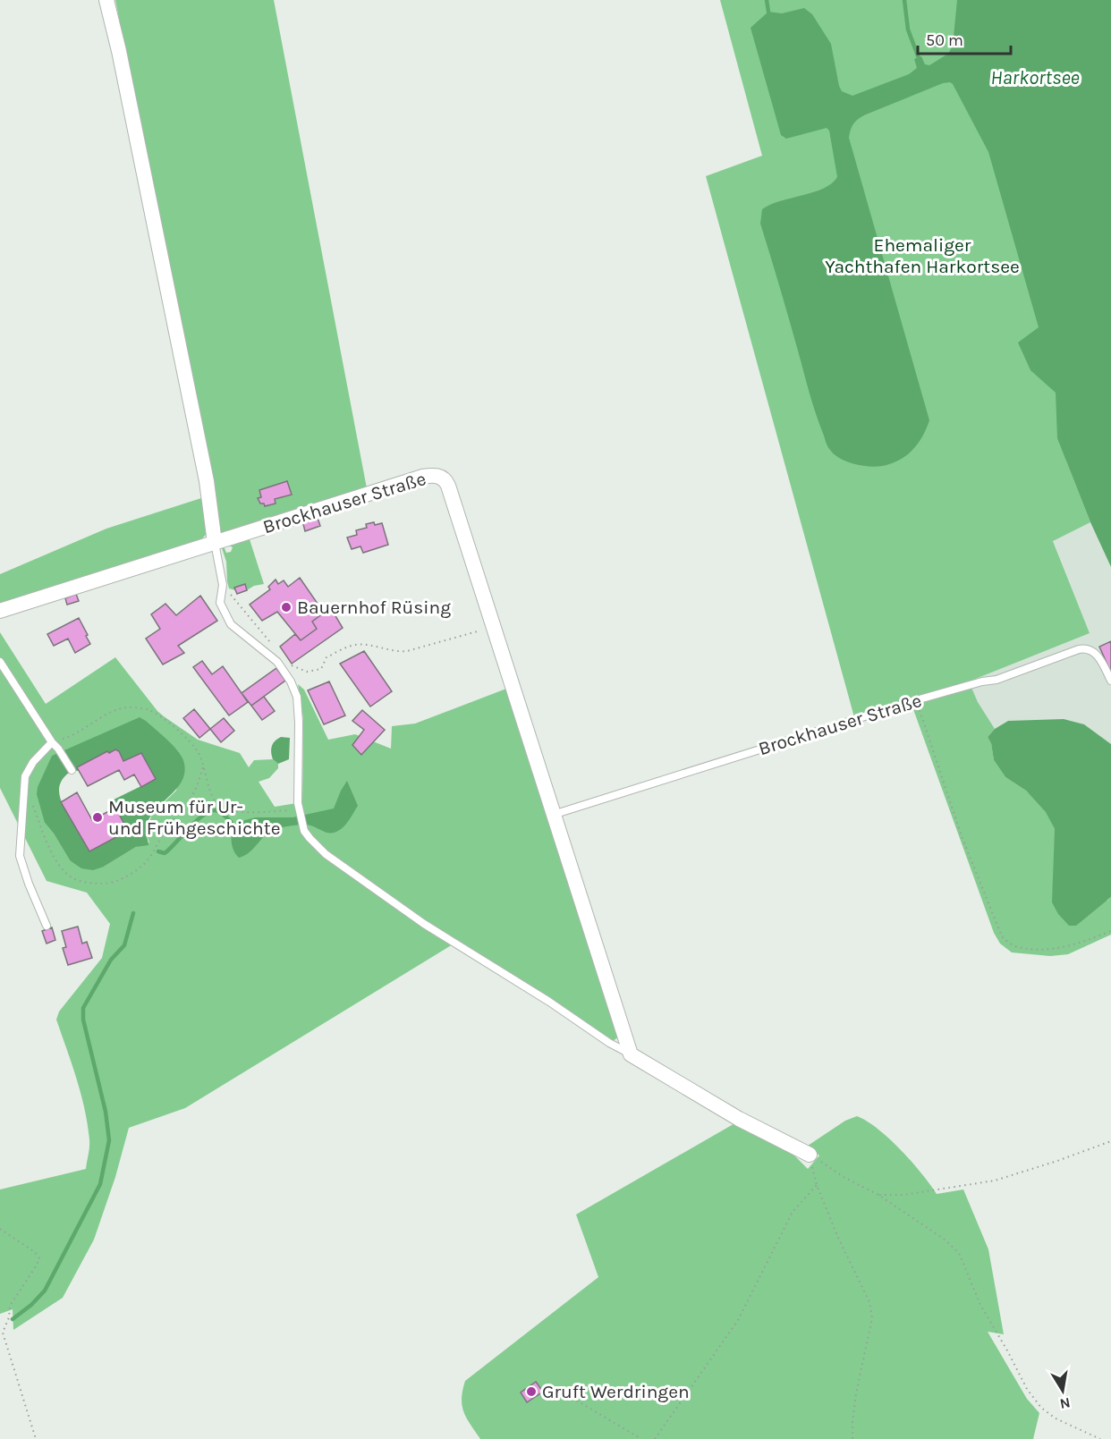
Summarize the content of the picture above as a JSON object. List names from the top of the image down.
{
  "streets": {
    "street": ["Brockhauser Straße"]
  },
  "water": ["Harkortsee"],
  "parks": ["Ehemaliger Yachthafen Harkortsee"],
  "places": ["Bauernhof Rüsing", "Museum für Ur- und Frühgeschichte", "Gruft Werdringen"],
  "scale_bar": "50 m",
  "north": "bottom"
}
